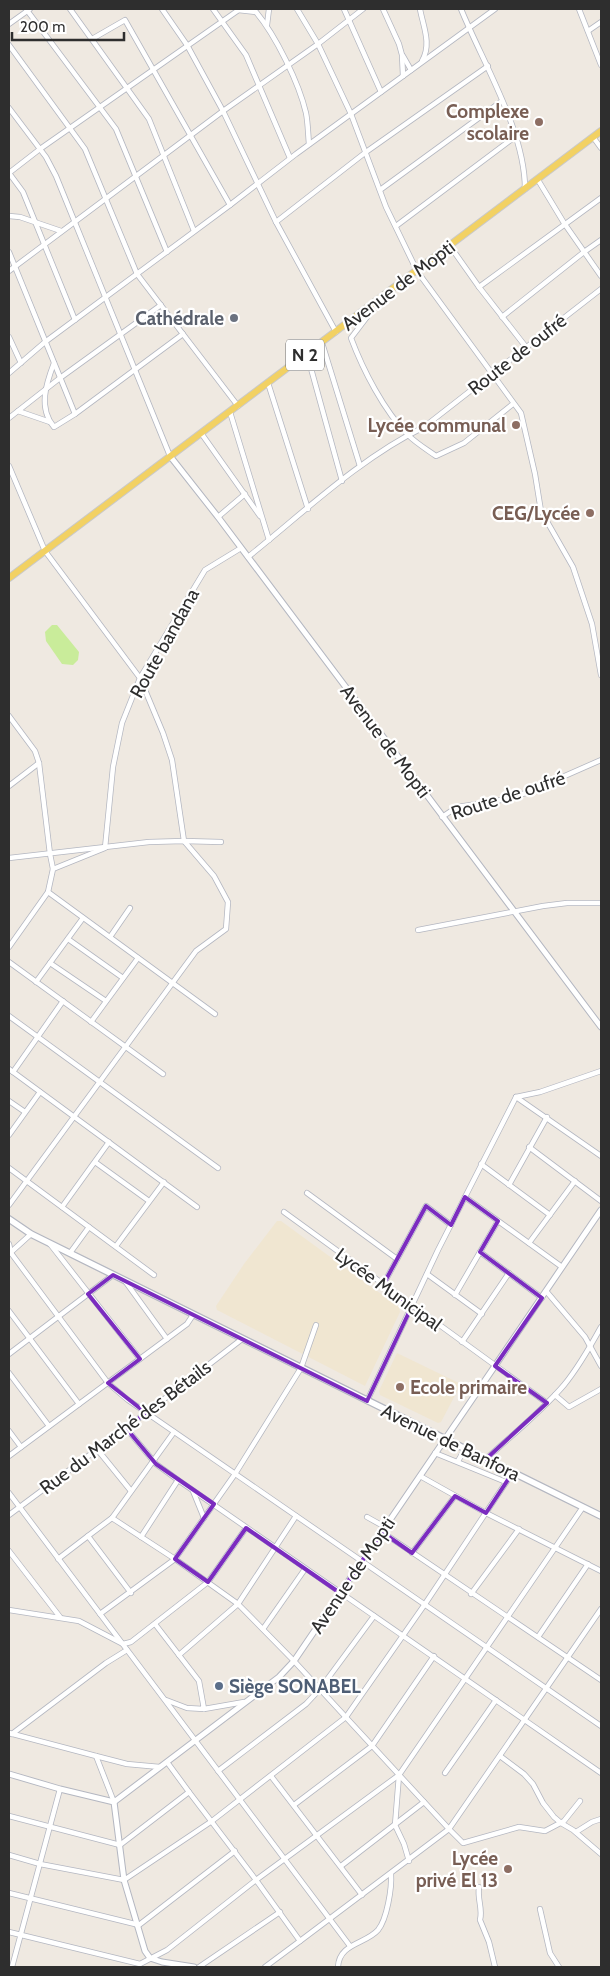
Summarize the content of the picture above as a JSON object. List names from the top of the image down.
{
  "streets": {
    "main road": ["Avenue de Mopti", "N 2", "Avenue de Banfora"],
    "street": [
      "Route de oufré",
      "Route bandana",
      "Lycée Municipal",
      "Rue du Marché des Bétails"
    ]
  },
  "crossings": [
    ["Avenue de Mopti", "Route de oufré"],
    ["Avenue de Mopti", "Route bandana"],
    ["Avenue de Mopti", "Lycée Municipal"],
    ["Avenue de Mopti", "Avenue de Banfora"],
    ["Rue du Marché des Bétails", "Avenue de Banfora"]
  ],
  "places": [
    "Complexe scolaire",
    "Cathédrale",
    "Lycée communal",
    "CEG/Lycée",
    "Ecole primaire",
    "Siège SONABEL",
    "Lycée privé El 13"
  ],
  "scale_bar": "200 m"
}
